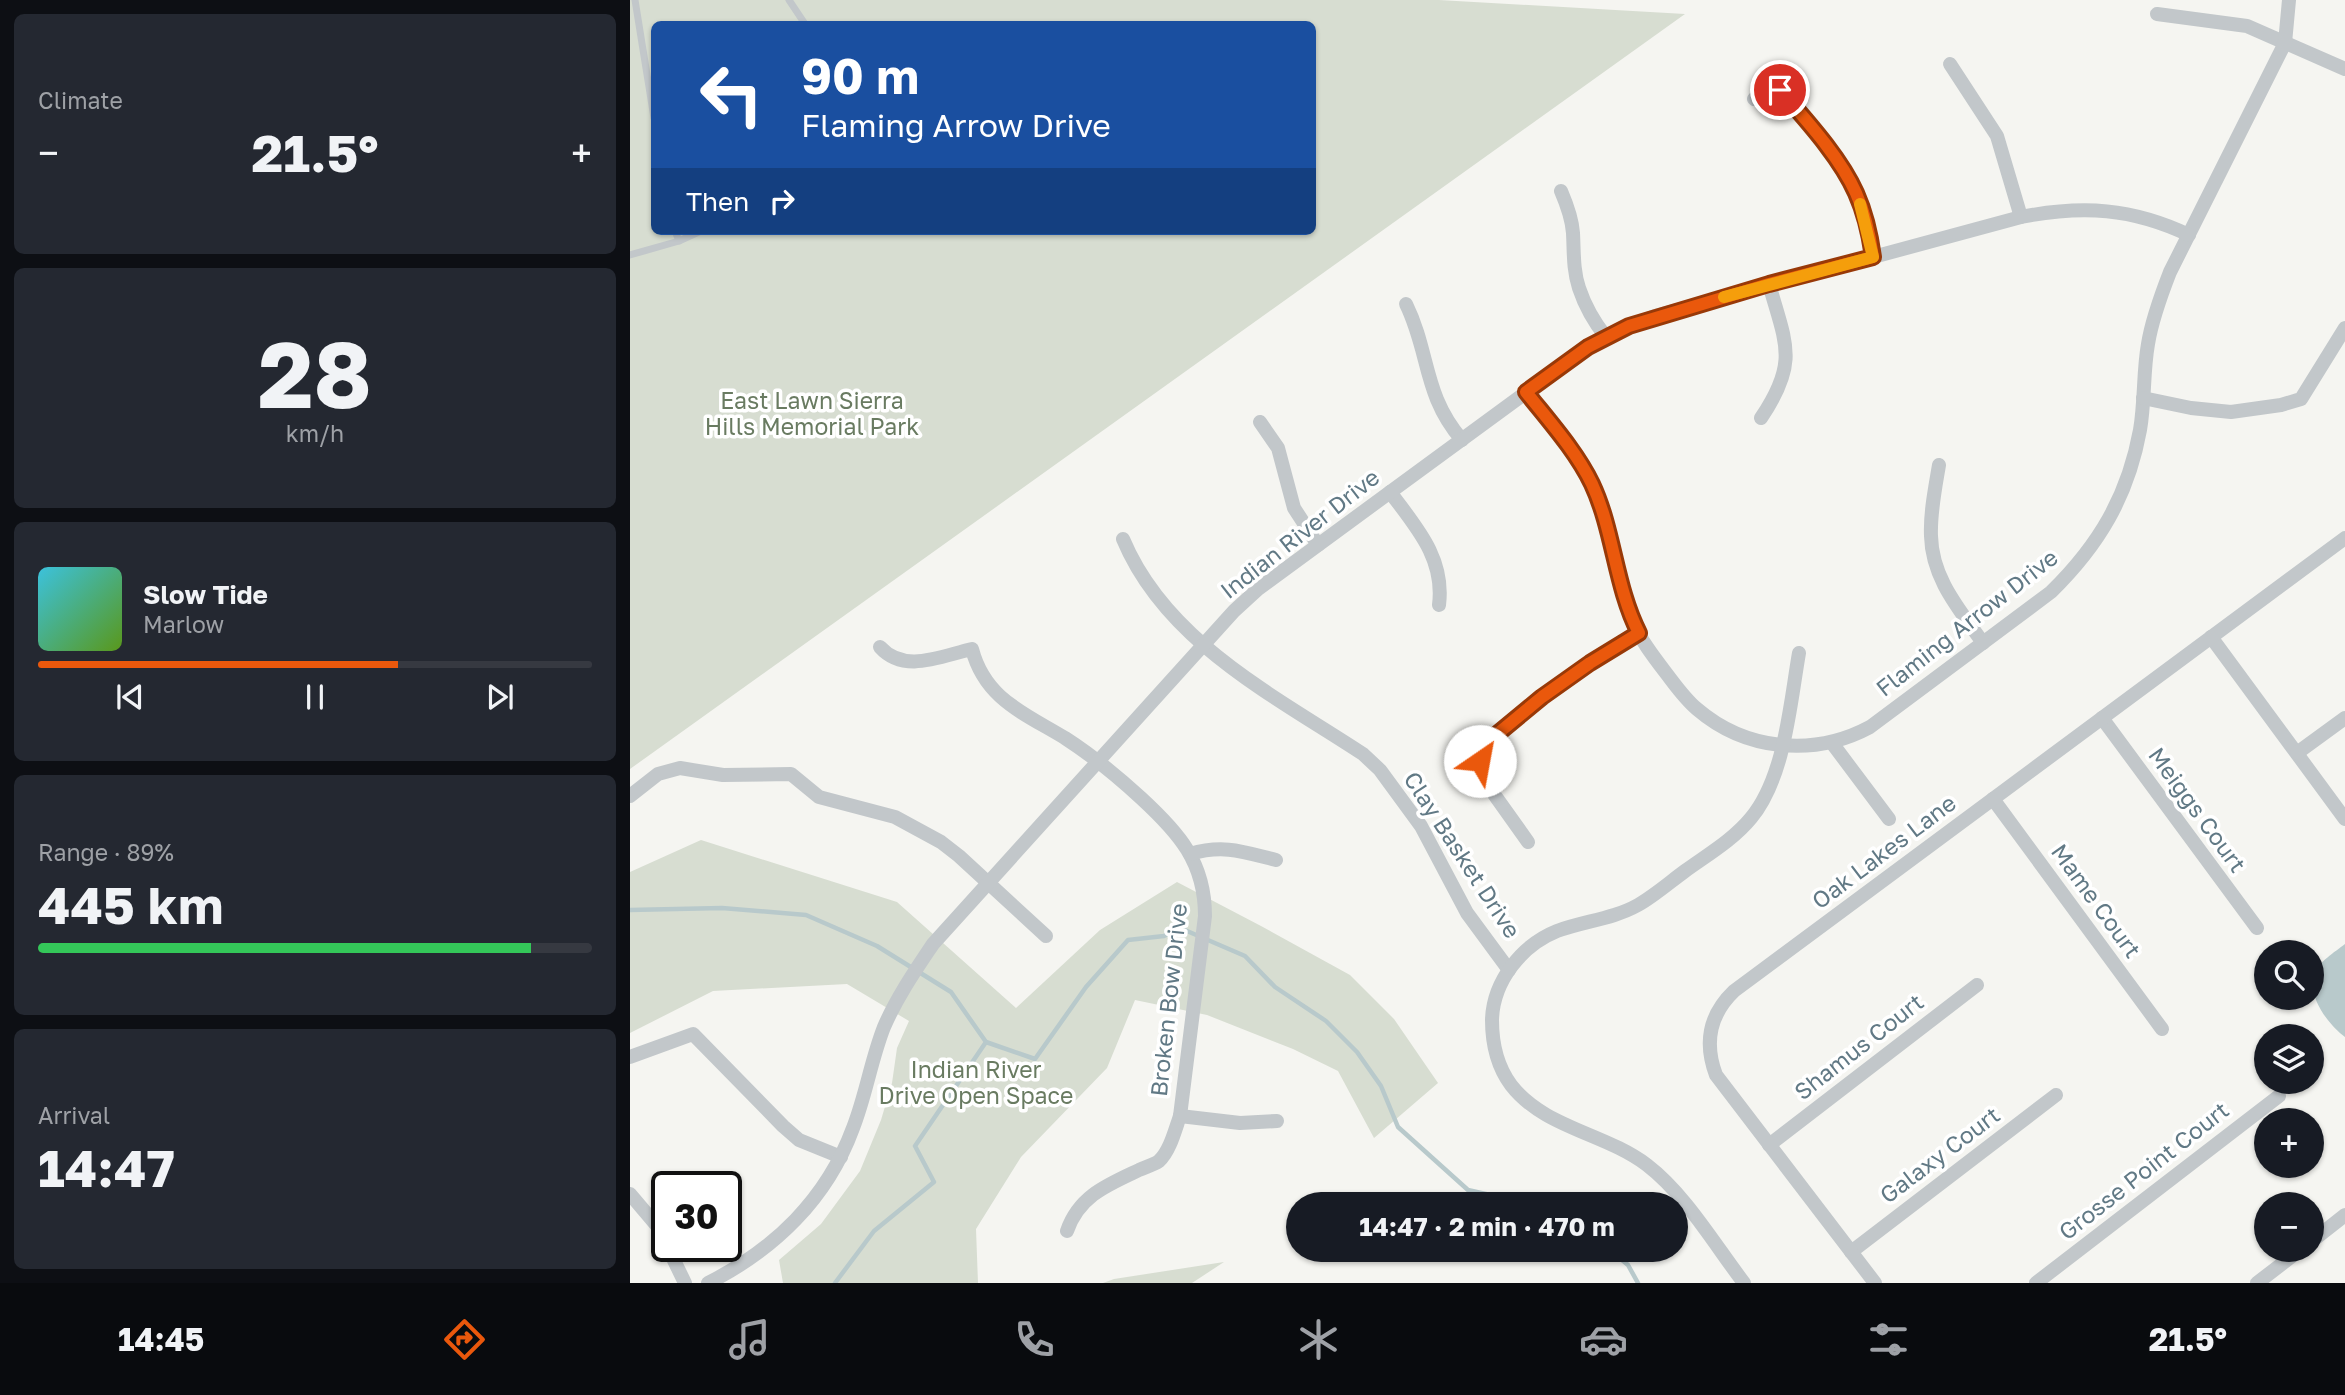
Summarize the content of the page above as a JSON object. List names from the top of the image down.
{
  "streets": {
    "street": [
      "Indian River Drive",
      "Flaming Arrow Drive",
      "Meiggs Court",
      "Oak Lakes Lane",
      "Clay Basket Drive",
      "Mame Court",
      "Broken Bow Drive",
      "Shamus Court",
      "Galaxy Court",
      "Grosse Point Court"
    ]
  },
  "crossings": [
    ["Indian River Drive", "Flaming Arrow Drive"],
    ["Indian River Drive", "Clay Basket Drive"],
    ["Indian River Drive", "Broken Bow Drive"],
    ["Meiggs Court", "Oak Lakes Lane"],
    ["Oak Lakes Lane", "Mame Court"],
    ["Oak Lakes Lane", "Shamus Court"],
    ["Oak Lakes Lane", "Galaxy Court"]
  ],
  "parks": ["East Lawn Sierra Hills Memorial Park", "Indian River Drive Open Space"],
  "page": {
    "tile": [
      "Climate",
      ["28", "km/h"],
      ["Range · 89%", "445 km"],
      ["Arrival", "14:47"]
    ],
    "turn": ["90 m", "Flaming Arrow Drive"],
    "heat": ["−", "21.5°", "+"],
    "then": "Then",
    "song": ["Slow Tide", "Marlow"],
    "map_buttons": ["+", "−"],
    "limit": "30",
    "trip": "14:47 · 2 min · 470 m",
    "tabs": ["14:45", "21.5°"]
  }
}
